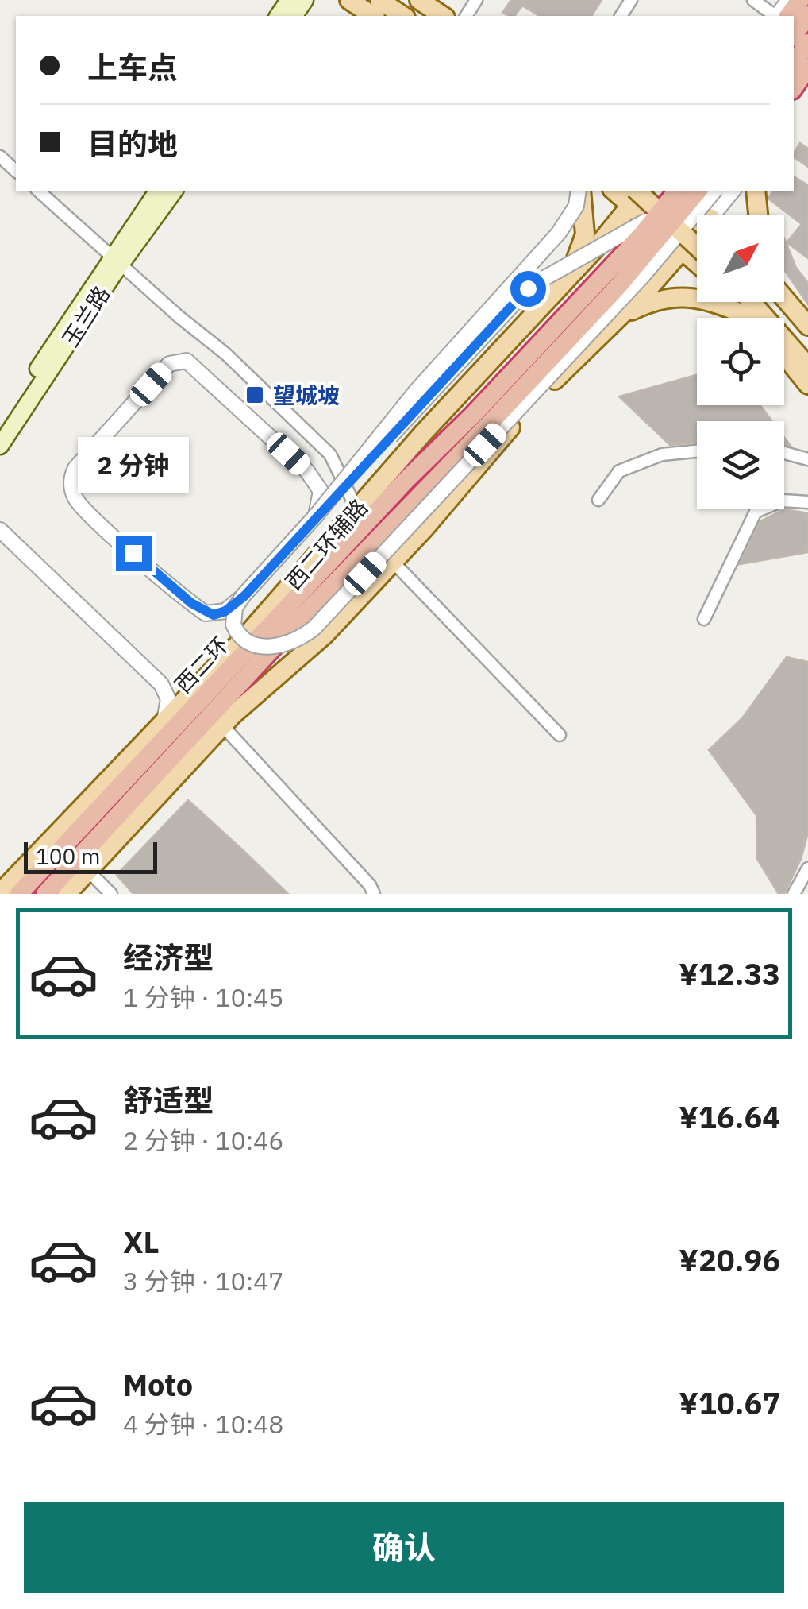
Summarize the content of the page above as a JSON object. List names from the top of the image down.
{
  "streets": {
    "highway": ["西二环"],
    "main road": ["玉兰路", "西二环辅路"]
  },
  "places": {
    "transit": ["望城坡"]
  },
  "scale_bar": "100 m",
  "north": "top right",
  "page": {
    "banner": ["上车点", "目的地"],
    "bubble": "2 分钟",
    "scale": "100 m",
    "list": [
      {
        "name": "经济型",
        "note": "1 分钟 · 10:45",
        "value": "¥12.33"
      },
      {
        "name": "舒适型",
        "note": "2 分钟 · 10:46",
        "value": "¥16.64"
      },
      {
        "name": "XL",
        "note": "3 分钟 · 10:47",
        "value": "¥20.96"
      },
      {
        "name": "Moto",
        "note": "4 分钟 · 10:48",
        "value": "¥10.67"
      }
    ],
    "buttons": "确认"
  }
}
